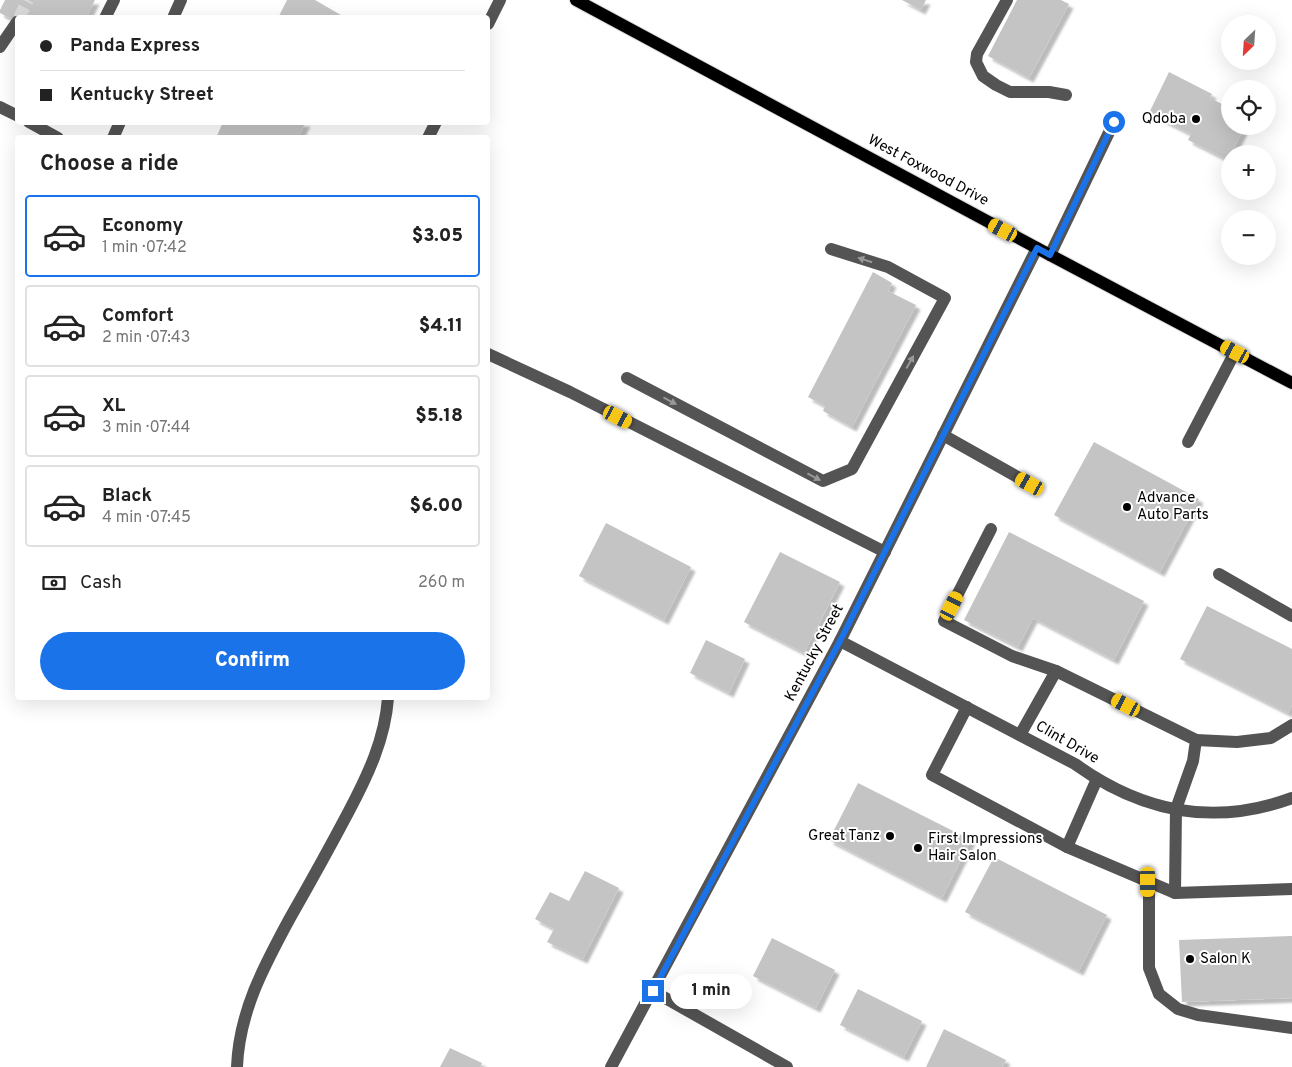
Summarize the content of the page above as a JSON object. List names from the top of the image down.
{
  "streets": {
    "main road": ["West Foxwood Drive"],
    "street": ["Kentucky Street", "Clint Drive"]
  },
  "crossings": [
    ["West Foxwood Drive", "Kentucky Street"],
    ["Kentucky Street", "Clint Drive"]
  ],
  "places": [
    "Qdoba",
    "Advance Auto Parts",
    "Great Tanz",
    "First Impressions Hair Salon",
    "Salon K"
  ],
  "north": "bottom left",
  "page": {
    "map_buttons": ["+", "−"],
    "banner": ["Panda Express", "Kentucky Street"],
    "heading": "Choose a ride",
    "list": [
      {
        "name": "Economy",
        "note": "1 min · 07:42",
        "value": "$3.05"
      },
      {
        "name": "Comfort",
        "note": "2 min · 07:43",
        "value": "$4.11"
      },
      {
        "name": "XL",
        "note": "3 min · 07:44",
        "value": "$5.18"
      },
      {
        "name": "Black",
        "note": "4 min · 07:45",
        "value": "$6.00"
      }
    ],
    "pay": ["Cash", "260 m"],
    "buttons": "Confirm",
    "bubble": "1 min"
  }
}
